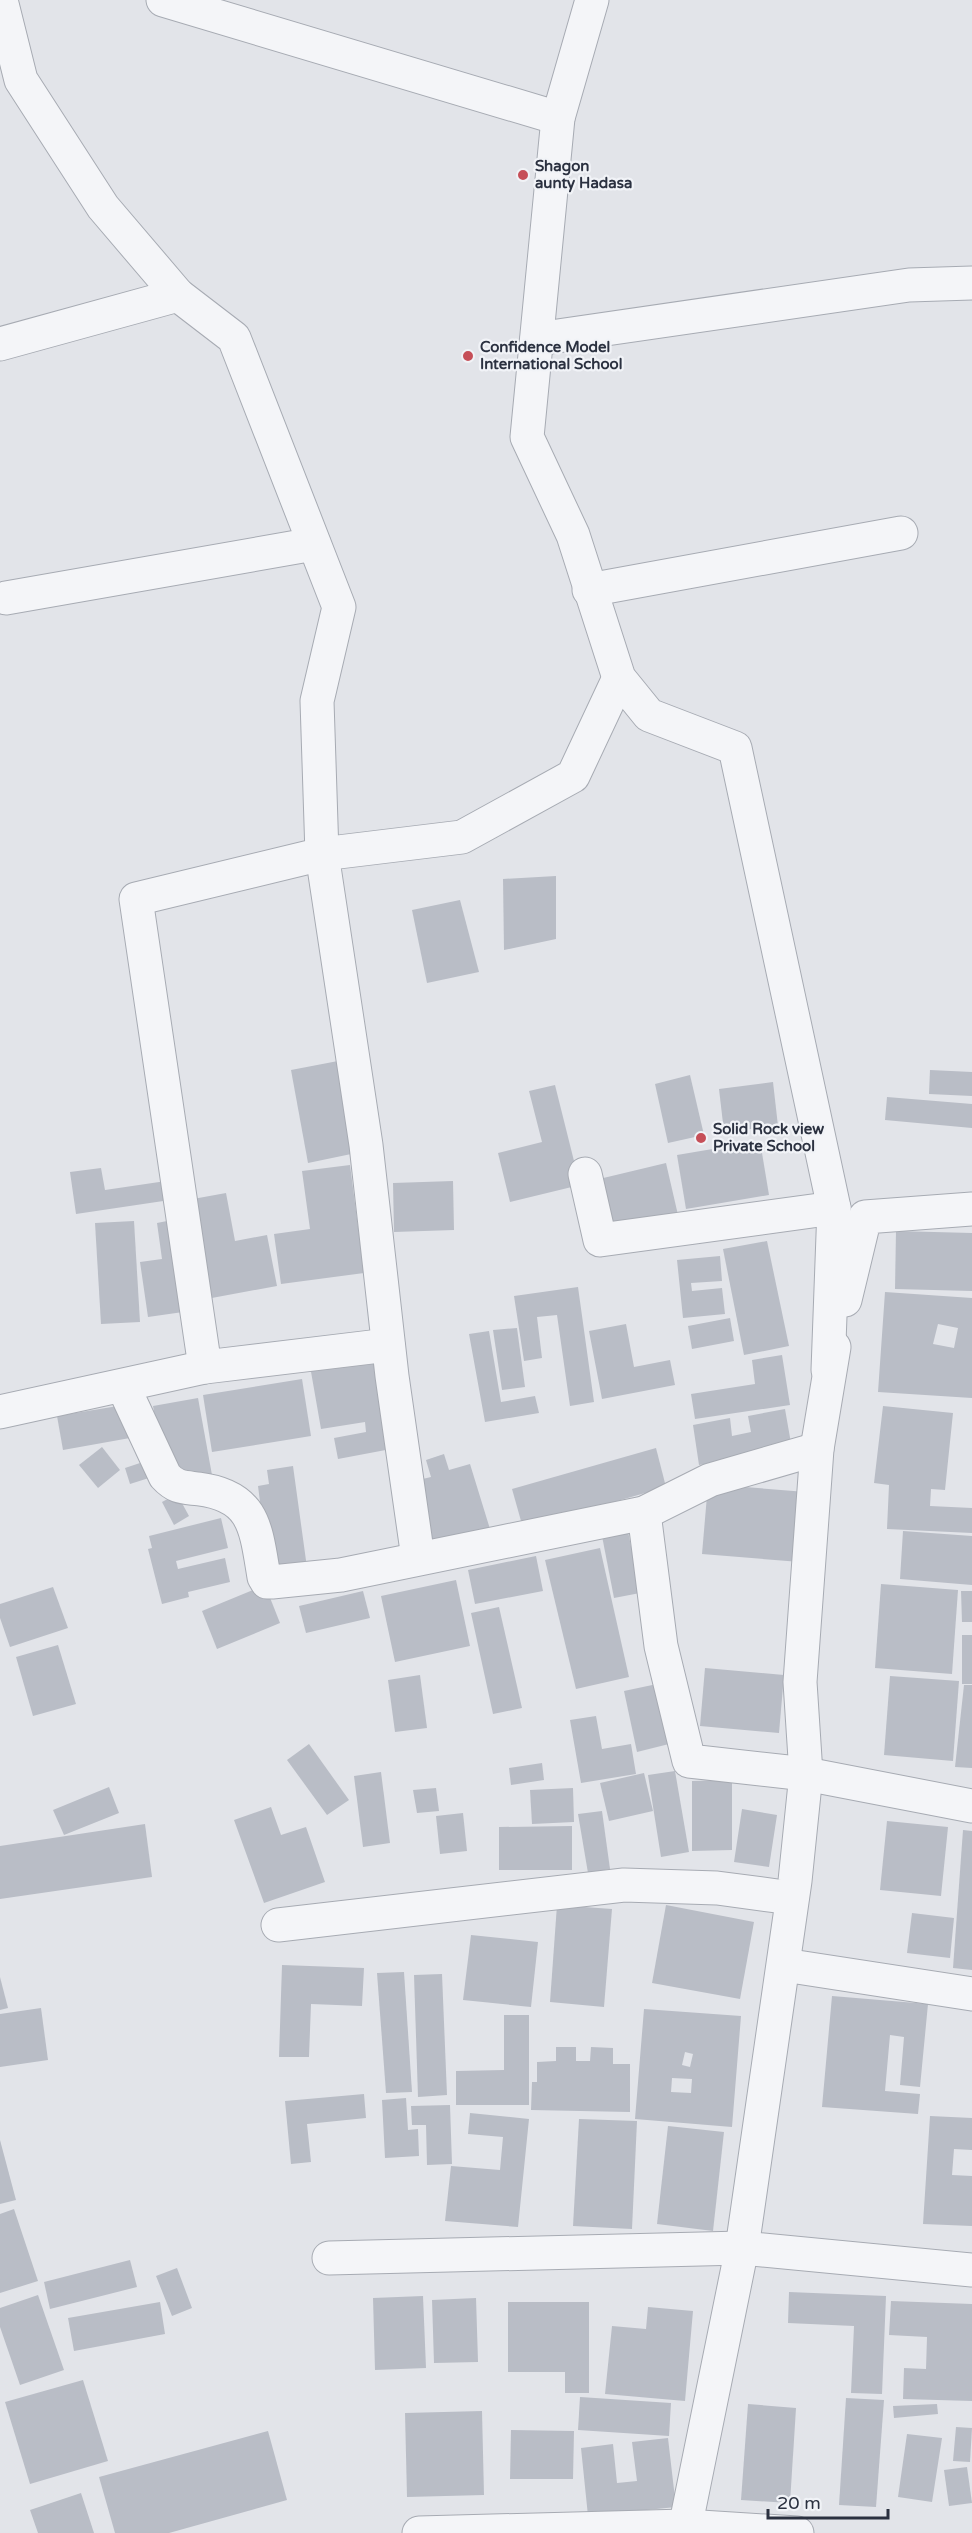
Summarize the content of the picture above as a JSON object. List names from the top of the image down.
{
  "places": ["Shagon aunty Hadasa", "Confidence Model International School", "Solid Rock view Private School"],
  "scale_bar": "20 m"
}
